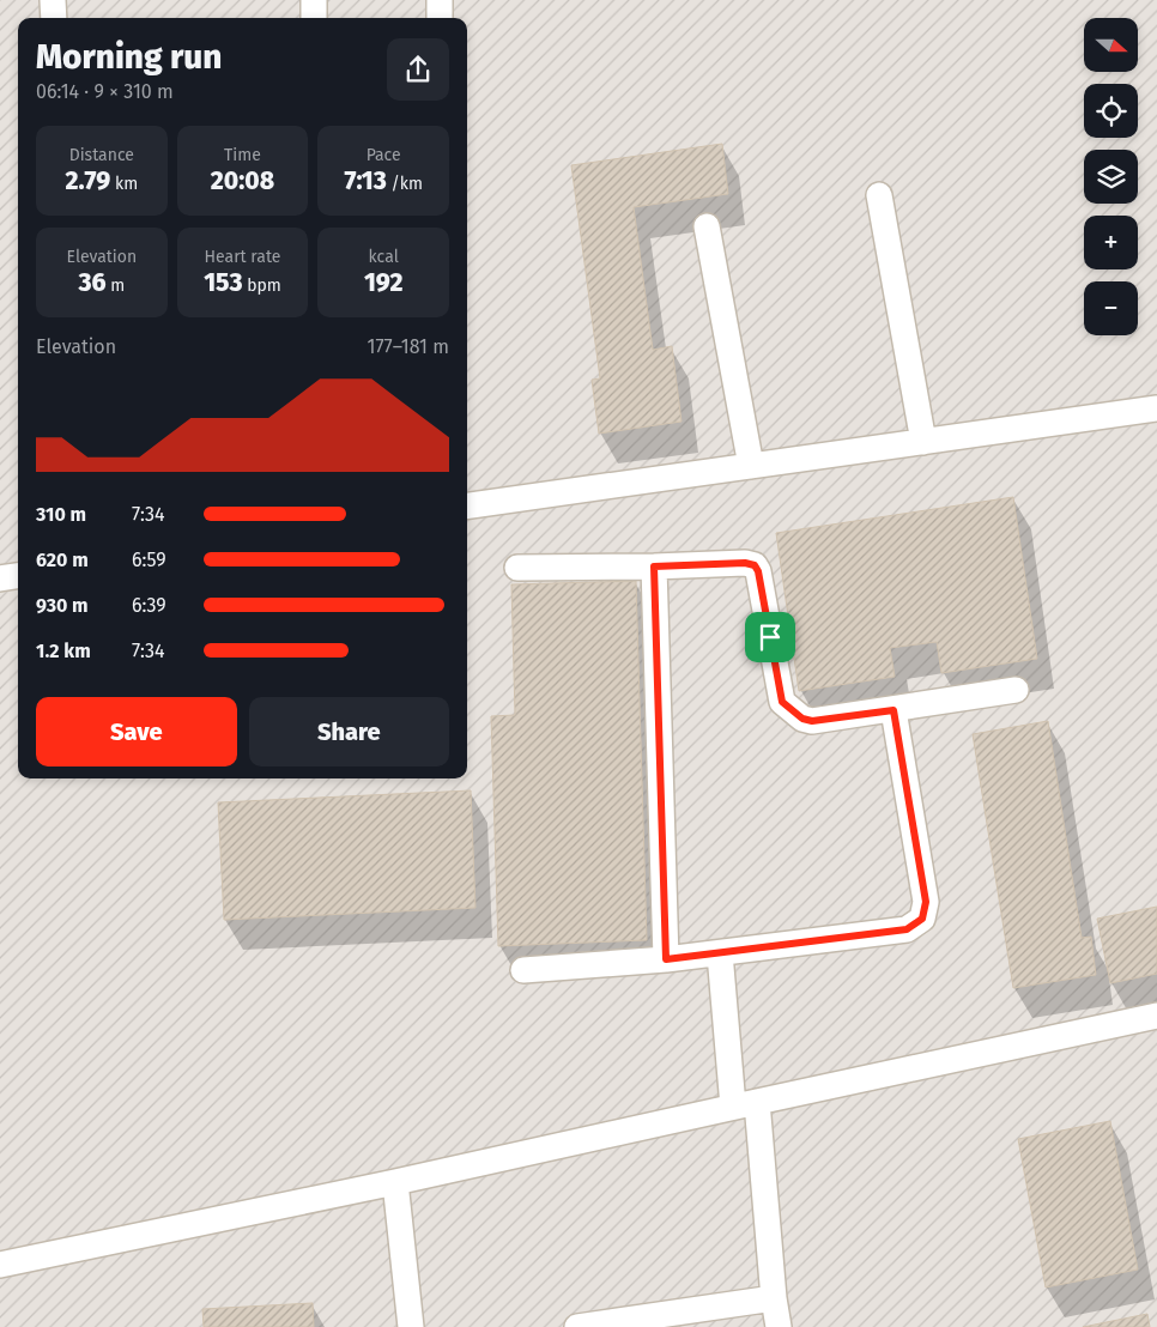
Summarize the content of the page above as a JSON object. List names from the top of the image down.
{
  "north": "right",
  "page": {
    "map_buttons": ["+", "−"],
    "heading": ["Morning run", "06:14 · 9 × 310 m"],
    "stats": [
      ["Distance", "2.79 km"],
      ["Time", "20:08"],
      ["Pace", "7:13 /km"],
      ["Elevation", "36 m"],
      ["Heart rate", "153 bpm"],
      ["kcal", "192"]
    ],
    "chart": ["Elevation", "177–181 m"],
    "list": [
      {
        "name": "310 m",
        "note": "7:34"
      },
      {
        "name": "620 m",
        "note": "6:59"
      },
      {
        "name": "930 m",
        "note": "6:39"
      },
      {
        "name": "1.2 km",
        "note": "7:34"
      }
    ],
    "buttons": ["Save", "Share"]
  }
}
